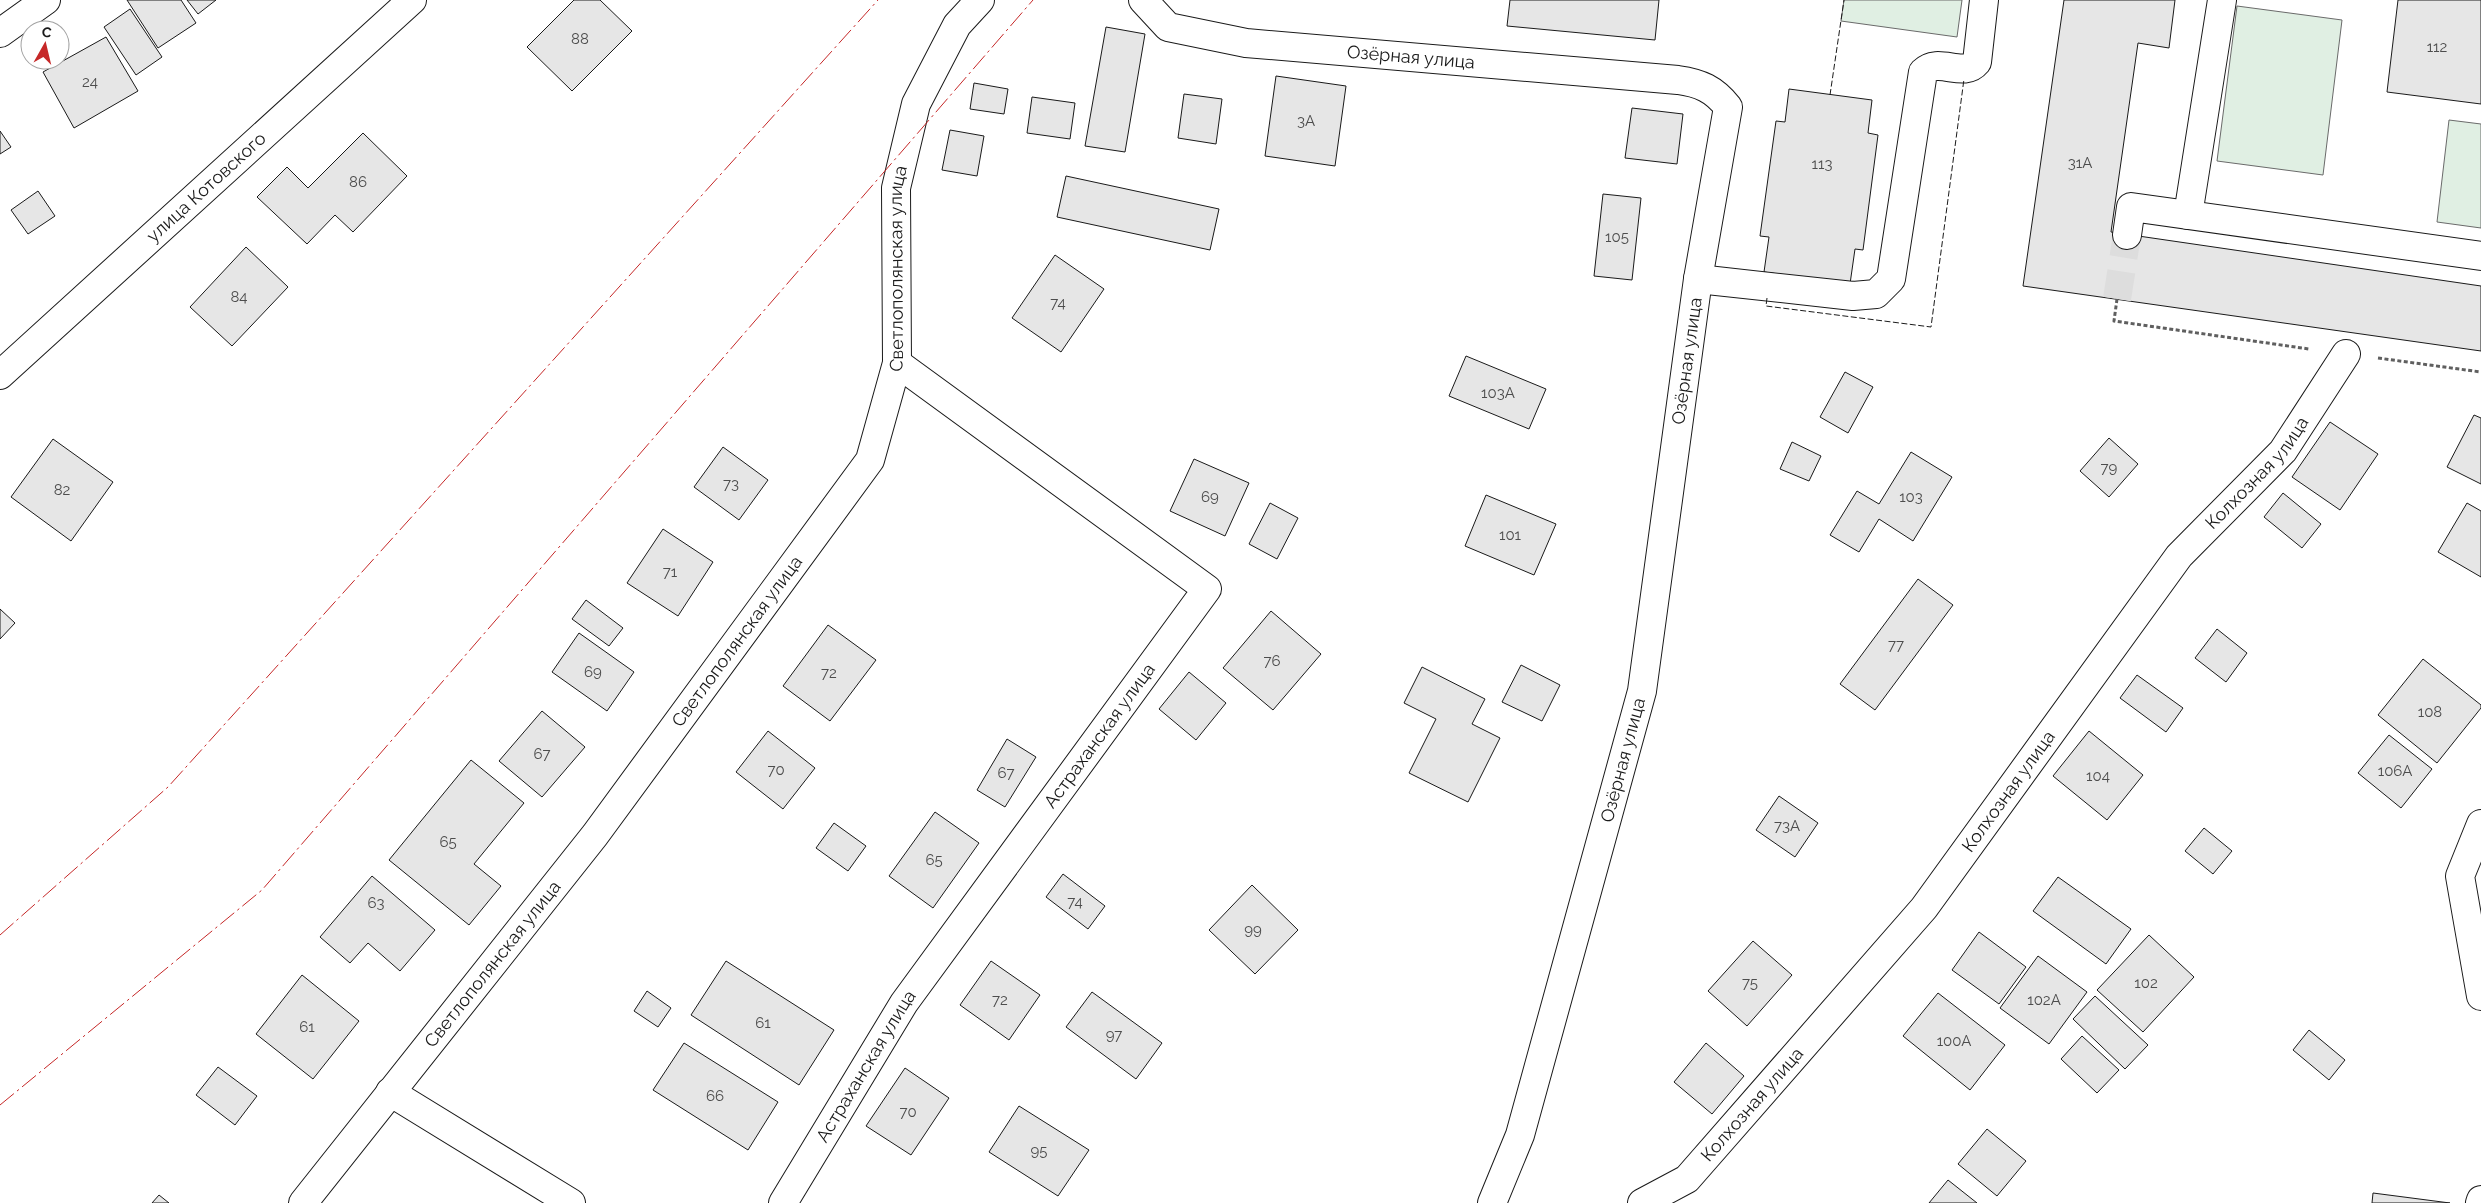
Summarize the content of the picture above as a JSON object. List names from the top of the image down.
{
  "streets": {
    "street": [
      "Озёрная улица",
      "улица Котовского",
      "Светлополянская улица",
      "Колхозная улица",
      "Астраханская улица"
    ]
  },
  "crossings": [
    ["Светлополянская улица", "Астраханская улица"]
  ],
  "house_numbers": [
    "88",
    "112",
    "24",
    "3А",
    "31А",
    "113",
    "86",
    "105",
    "84",
    "74",
    "103А",
    "79",
    "73",
    "82",
    "69",
    "103",
    "101",
    "71",
    "77",
    "76",
    "69",
    "72",
    "108",
    "67",
    "70",
    "106А",
    "67",
    "104",
    "73А",
    "65",
    "65",
    "74",
    "63",
    "99",
    "75",
    "102",
    "72",
    "102А",
    "61",
    "61",
    "97",
    "100А",
    "66",
    "70",
    "95"
  ],
  "north": "top"
}
